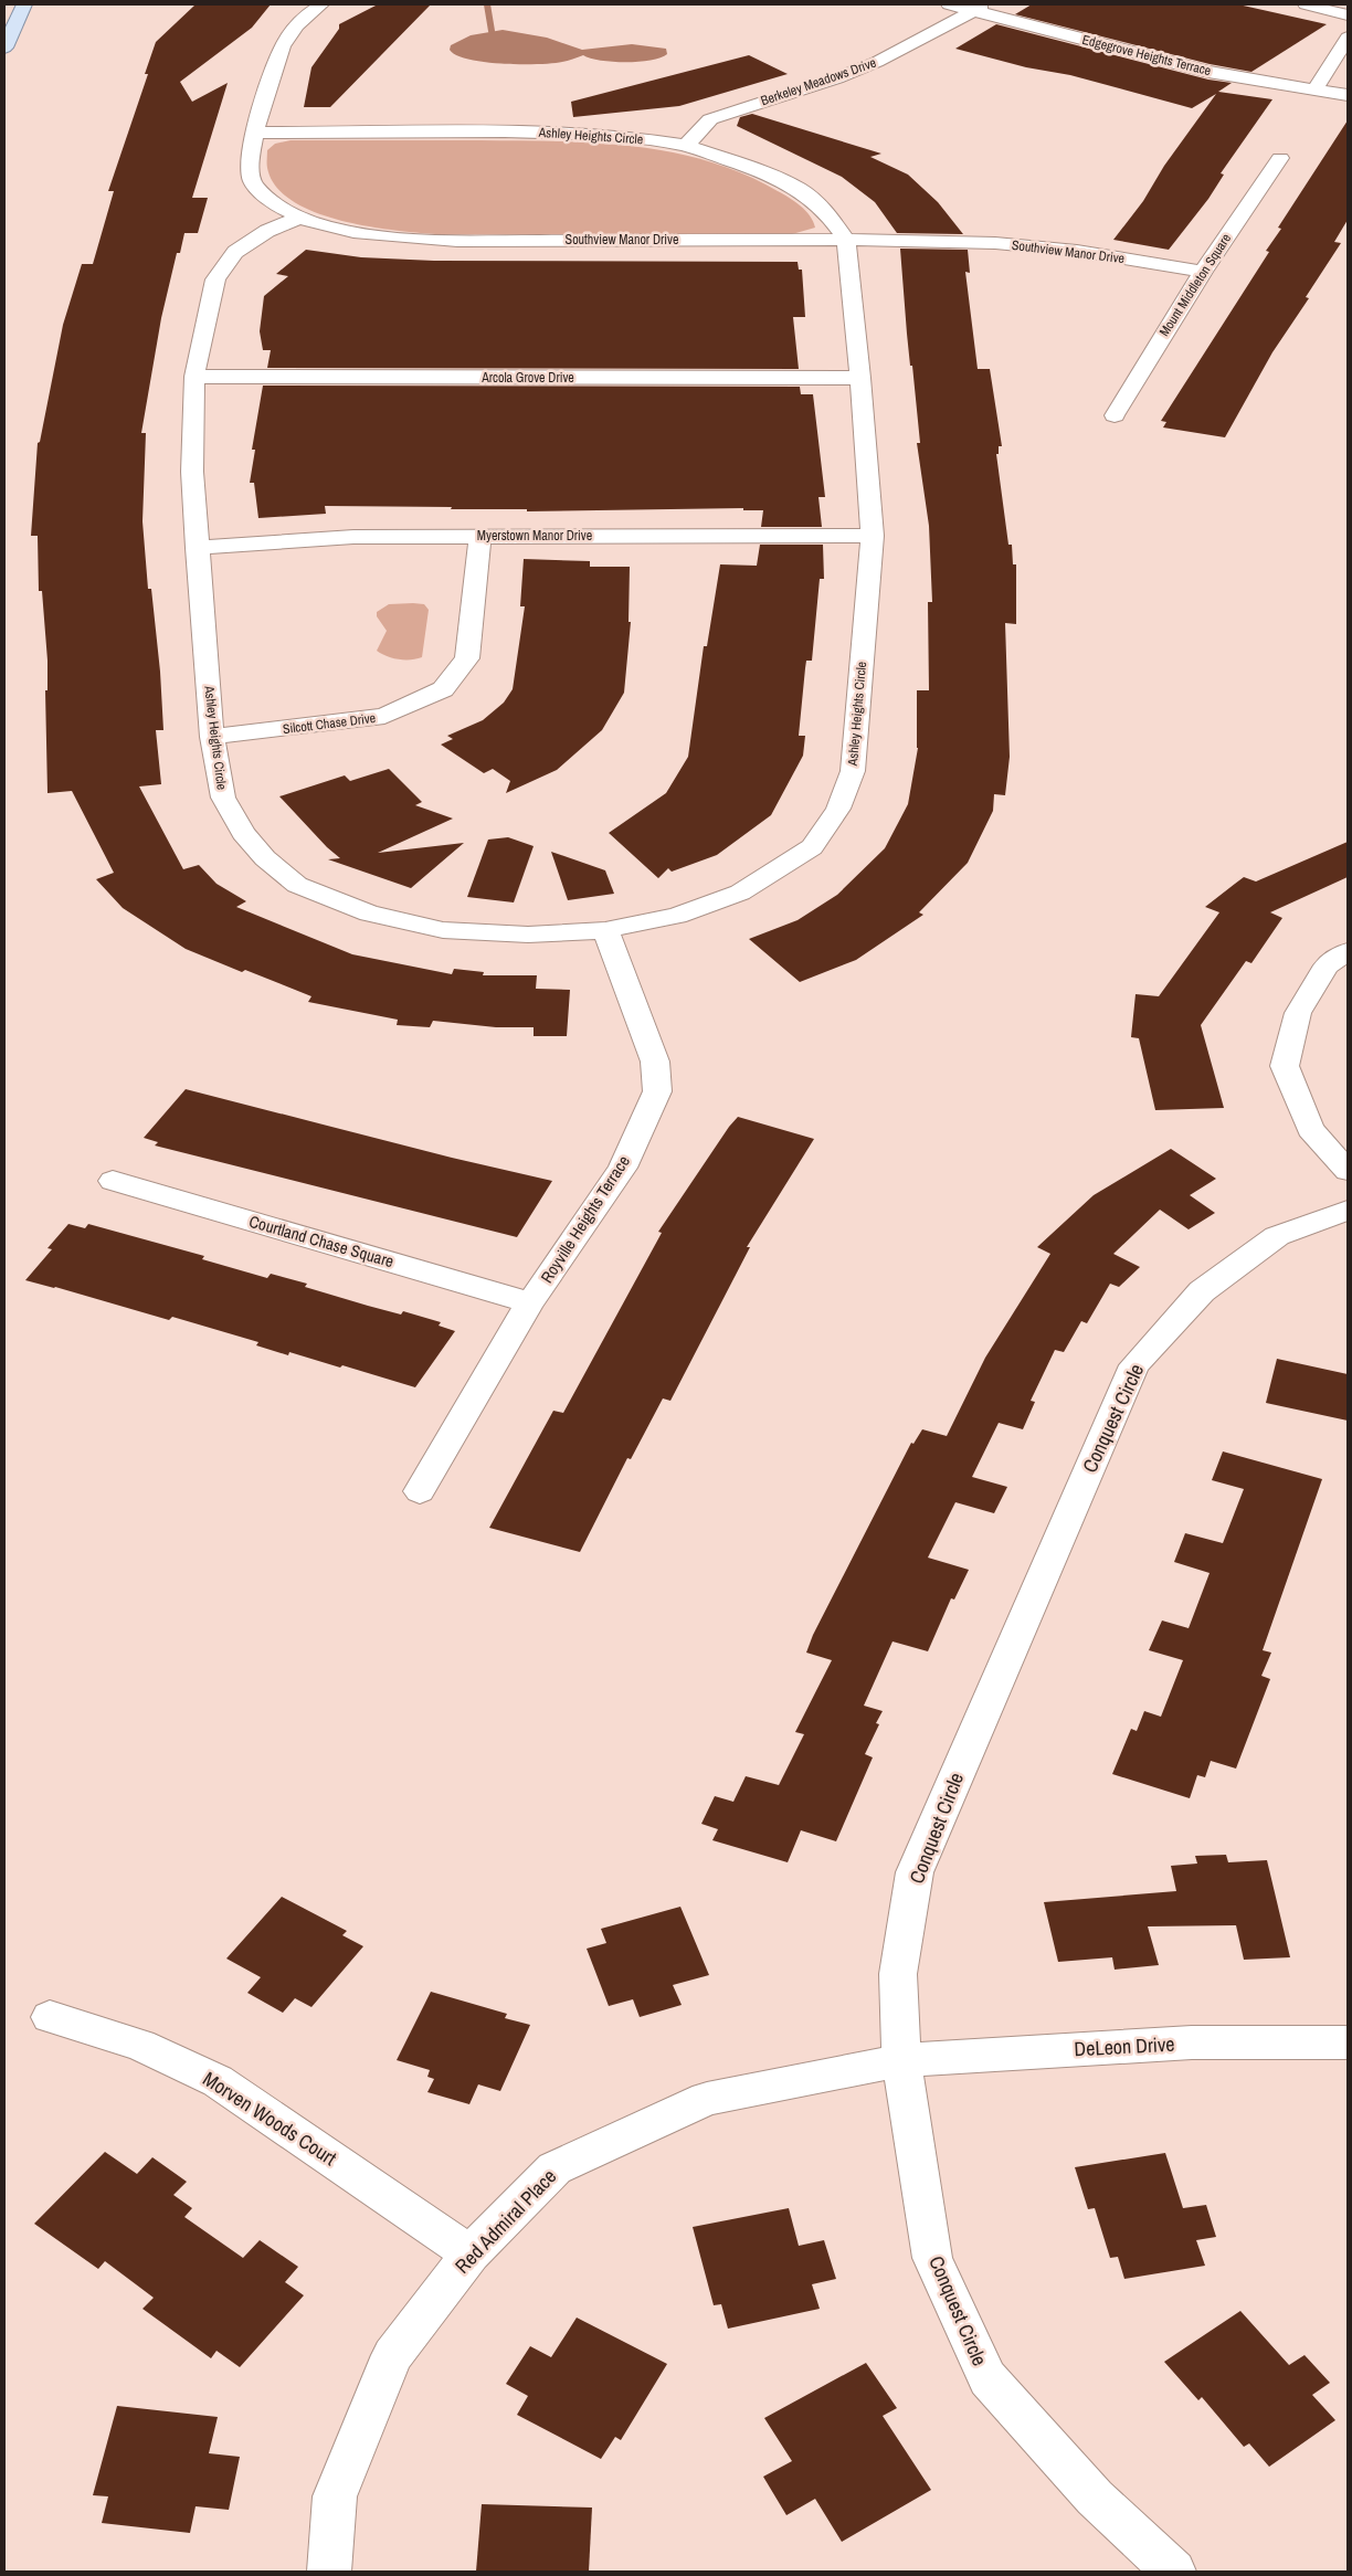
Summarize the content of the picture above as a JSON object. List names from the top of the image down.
{
  "streets": {
    "street": [
      "Edgegrove Heights Terrace",
      "Berkeley Meadows Drive",
      "Ashley Heights Circle",
      "Southview Manor Drive",
      "Mount Middleton Square",
      "Arcola Grove Drive",
      "Myerstown Manor Drive",
      "Silcott Chase Drive",
      "Royville Heights Terrace",
      "Courtland Chase Square",
      "Conquest Circle",
      "DeLeon Drive",
      "Morven Woods Court",
      "Red Admiral Place"
    ]
  },
  "crossings": [
    ["Edgegrove Heights Terrace", "Berkeley Meadows Drive"],
    ["Berkeley Meadows Drive", "Ashley Heights Circle"],
    ["Ashley Heights Circle", "Southview Manor Drive"],
    ["Ashley Heights Circle", "Arcola Grove Drive"],
    ["Ashley Heights Circle", "Myerstown Manor Drive"],
    ["Ashley Heights Circle", "Silcott Chase Drive"],
    ["Ashley Heights Circle", "Royville Heights Terrace"],
    ["Southview Manor Drive", "Mount Middleton Square"],
    ["Myerstown Manor Drive", "Silcott Chase Drive"],
    ["Royville Heights Terrace", "Courtland Chase Square"],
    ["Conquest Circle", "DeLeon Drive"],
    ["Conquest Circle", "Red Admiral Place"],
    ["DeLeon Drive", "Red Admiral Place"],
    ["Morven Woods Court", "Red Admiral Place"]
  ]
}
